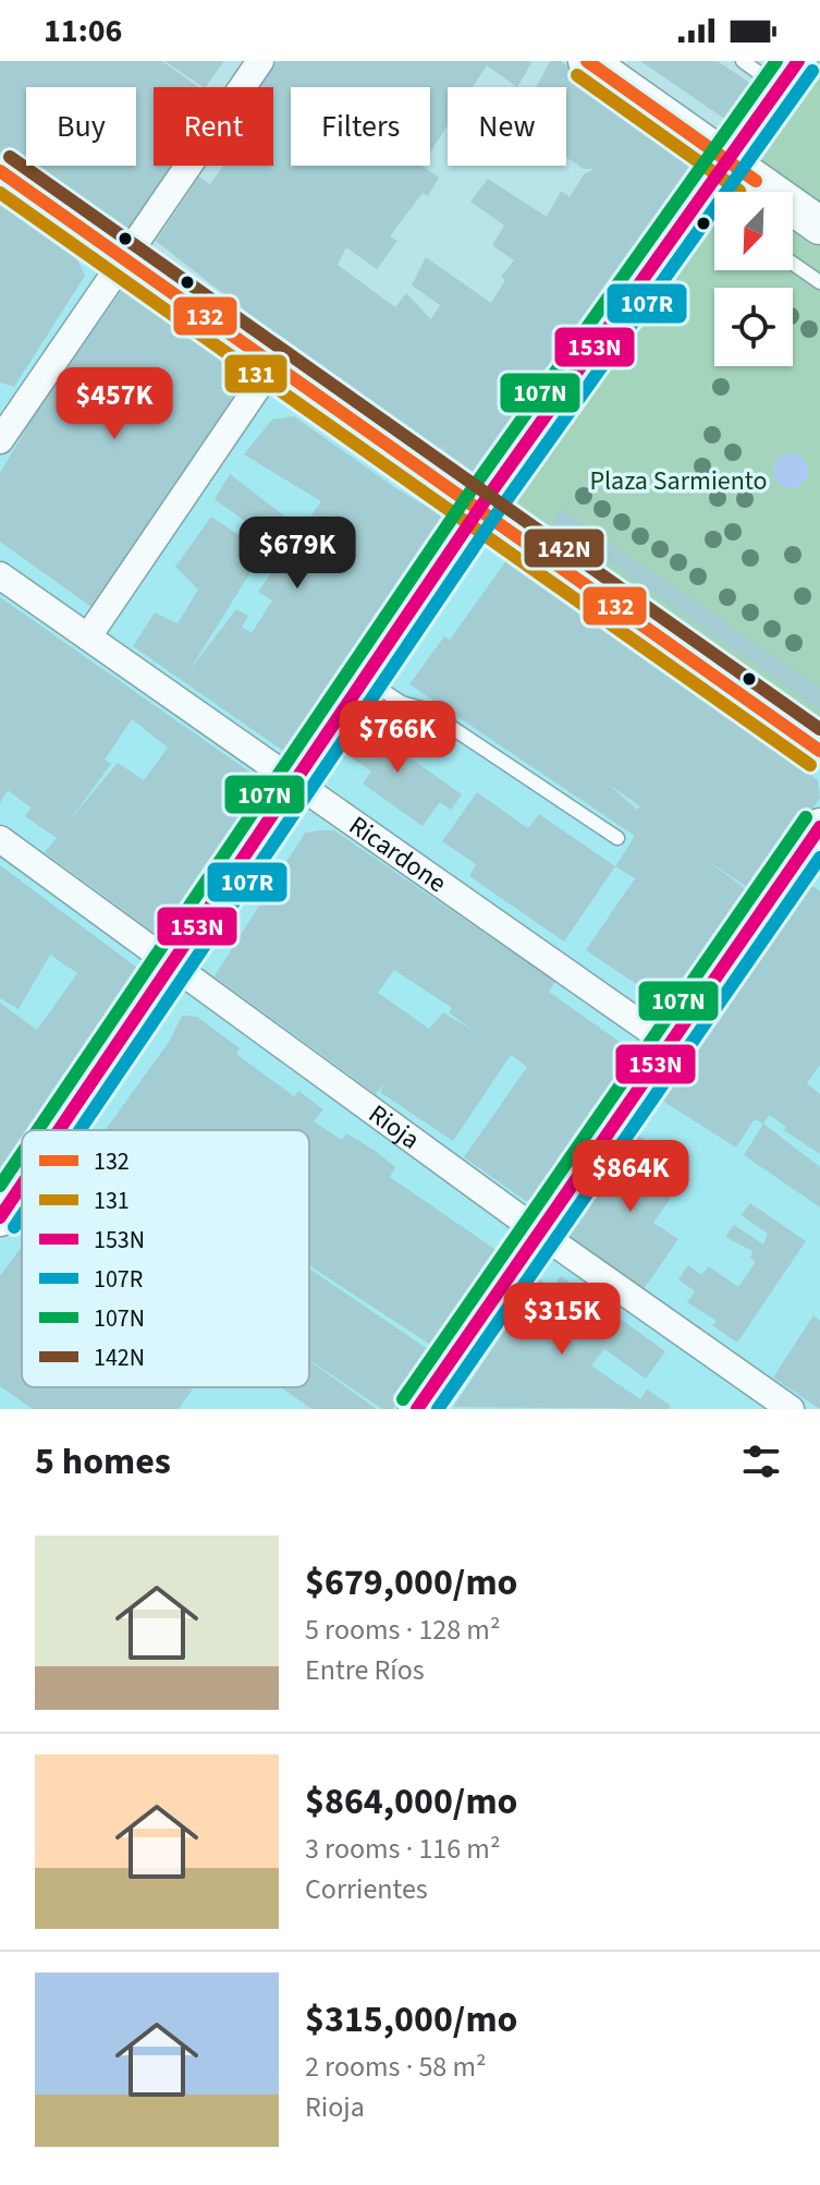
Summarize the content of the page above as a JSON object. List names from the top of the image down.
{
  "streets": {
    "street": ["Ricardone", "Rioja"]
  },
  "parks": ["Plaza Sarmiento"],
  "lines": [
    "transit line 132",
    "transit line 153N",
    "transit line 107N",
    "transit line 107R",
    "transit line 131",
    "transit line 142N"
  ],
  "legend": [
    "132",
    "131",
    "153N",
    "107R",
    "107N",
    "142N"
  ],
  "north": "bottom left",
  "page": {
    "status": "11:06",
    "chip": [
      "Buy",
      "Rent",
      "Filters",
      "New"
    ],
    "price": [
      "$457K",
      "$679K",
      "$766K",
      "$864K",
      "$315K"
    ],
    "heading": "5 homes",
    "list": [
      {
        "name": "$679,000/mo",
        "note": "5 rooms · 128 m² · Entre Ríos"
      },
      {
        "name": "$864,000/mo",
        "note": "3 rooms · 116 m² · Corrientes"
      },
      {
        "name": "$315,000/mo",
        "note": "2 rooms · 58 m² · Rioja"
      }
    ]
  }
}
